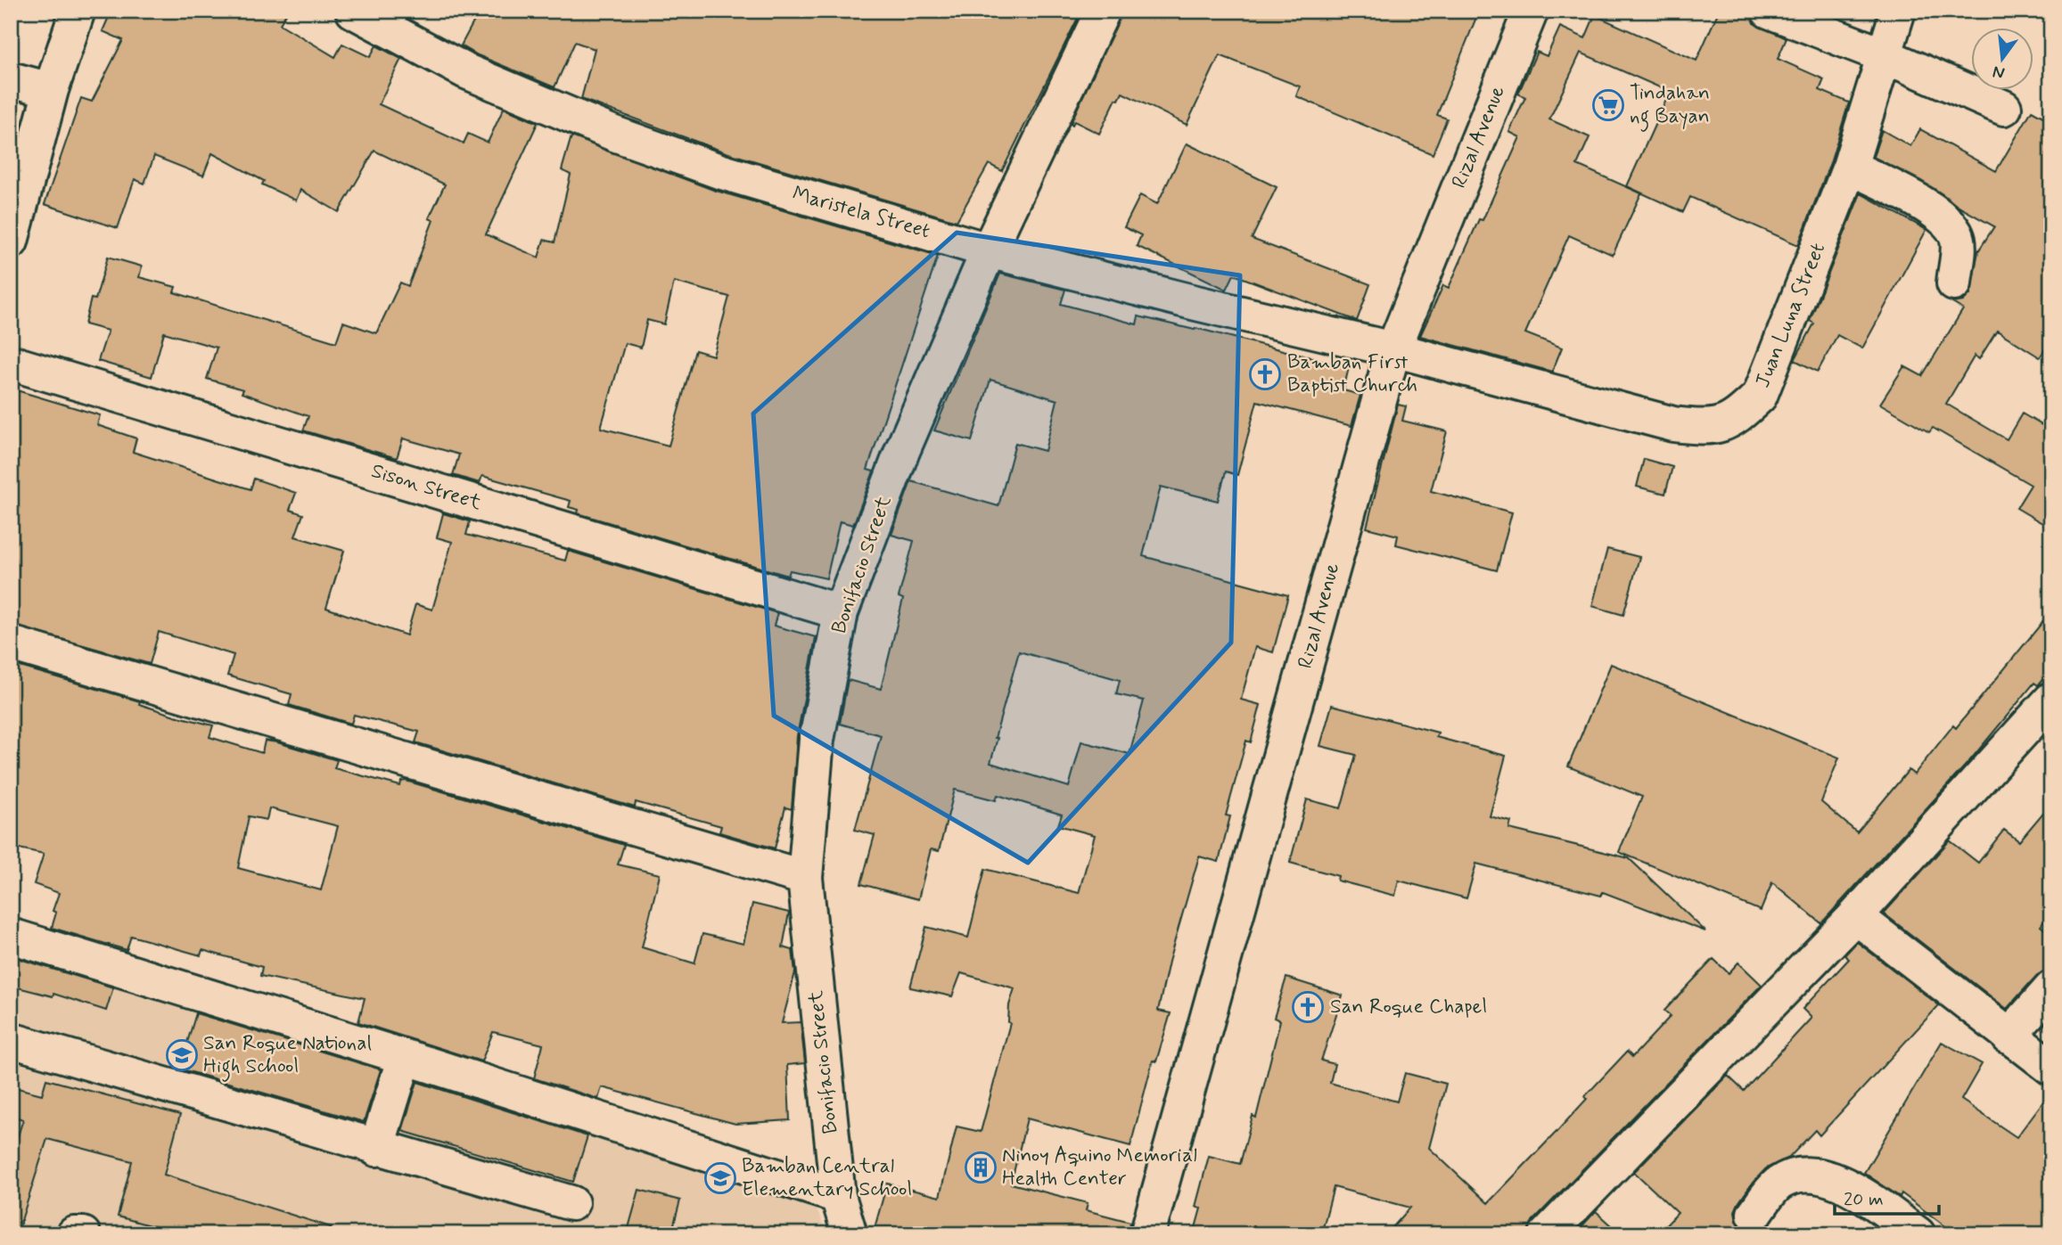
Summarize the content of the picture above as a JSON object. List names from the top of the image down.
{
  "streets": {
    "street": [
      "Rizal Avenue",
      "Maristela Street",
      "Juan Luna Street",
      "Sison Street",
      "Bonifacio Street"
    ]
  },
  "crossings": [
    ["Rizal Avenue", "Maristela Street"],
    ["Rizal Avenue", "Juan Luna Street"],
    ["Maristela Street", "Juan Luna Street"],
    ["Maristela Street", "Bonifacio Street"],
    ["Sison Street", "Bonifacio Street"]
  ],
  "places": {
    "supermarket": ["Tindahan ng Bayan"],
    "church": ["Bamban First Baptist Church", "San Roque Chapel"],
    "school or university": ["San Roque National High School", "Bamban Central Elementary School"],
    "building": ["Ninoy Aquino Memorial Health Center"]
  },
  "scale_bar": "20 m",
  "north": "bottom"
}
